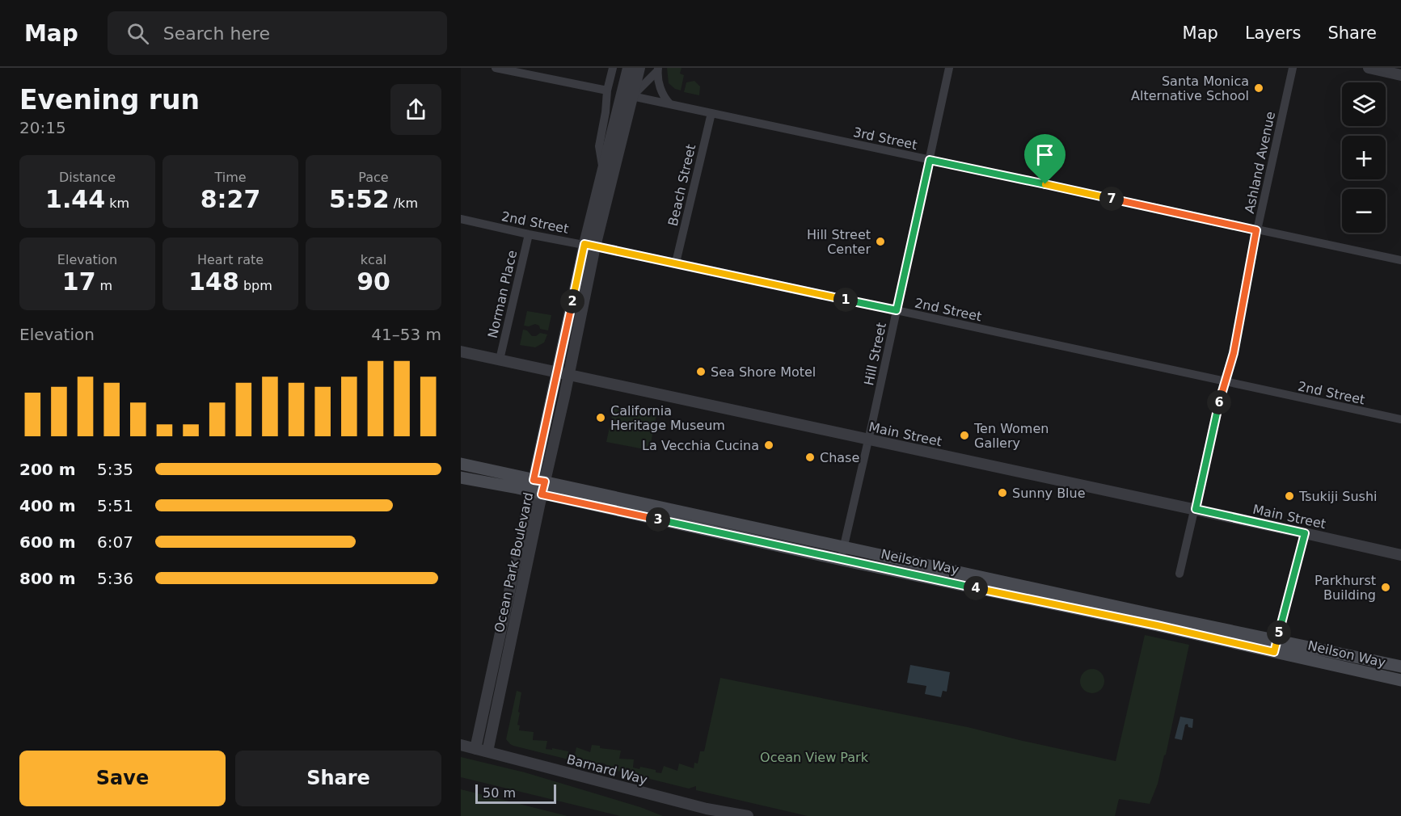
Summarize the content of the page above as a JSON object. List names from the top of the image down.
{
  "streets": {
    "main road": ["Neilson Way"],
    "street": [
      "3rd Street",
      "Ashland Avenue",
      "Beach Street",
      "2nd Street",
      "Norman Place",
      "Hill Street",
      "Main Street",
      "Ocean Park Boulevard",
      "Barnard Way"
    ]
  },
  "crossings": [
    ["3rd Street", "Ashland Avenue"],
    ["3rd Street", "Beach Street"],
    ["3rd Street", "Hill Street"],
    ["3rd Street", "Ocean Park Boulevard"],
    ["Ashland Avenue", "2nd Street"],
    ["Ashland Avenue", "Main Street"],
    ["Beach Street", "2nd Street"],
    ["2nd Street", "Norman Place"],
    ["2nd Street", "Hill Street"],
    ["2nd Street", "Ocean Park Boulevard"],
    ["Norman Place", "Main Street"],
    ["Hill Street", "Main Street"],
    ["Hill Street", "Neilson Way"],
    ["Main Street", "Ocean Park Boulevard"],
    ["Neilson Way", "Ocean Park Boulevard"],
    ["Ocean Park Boulevard", "Barnard Way"]
  ],
  "parks": ["Ocean View Park"],
  "places": [
    "Santa Monica Alternative School",
    "Hill Street Center",
    "Sea Shore Motel",
    "California Heritage Museum",
    "Ten Women Gallery",
    "La Vecchia Cucina",
    "Chase",
    "Sunny Blue",
    "Tsukiji Sushi",
    "Parkhurst Building"
  ],
  "scale_bar": "50 m",
  "page": {
    "header": "Map",
    "search": "Search here",
    "nav": ["Map", "Layers", "Share"],
    "heading": ["Evening run", "20:15"],
    "map_buttons": ["+", "−"],
    "stats": [
      ["Distance", "1.44 km"],
      ["Time", "8:27"],
      ["Pace", "5:52 /km"],
      ["Elevation", "17 m"],
      ["Heart rate", "148 bpm"],
      ["kcal", "90"]
    ],
    "pins": [
      "7",
      "1",
      "2",
      "6",
      "3",
      "4",
      "5"
    ],
    "chart": ["Elevation", "41–53 m"],
    "list": [
      {
        "name": "200 m",
        "note": "5:35"
      },
      {
        "name": "400 m",
        "note": "5:51"
      },
      {
        "name": "600 m",
        "note": "6:07"
      },
      {
        "name": "800 m",
        "note": "5:36"
      }
    ],
    "buttons": ["Save", "Share"],
    "scale": "50 m"
  }
}
